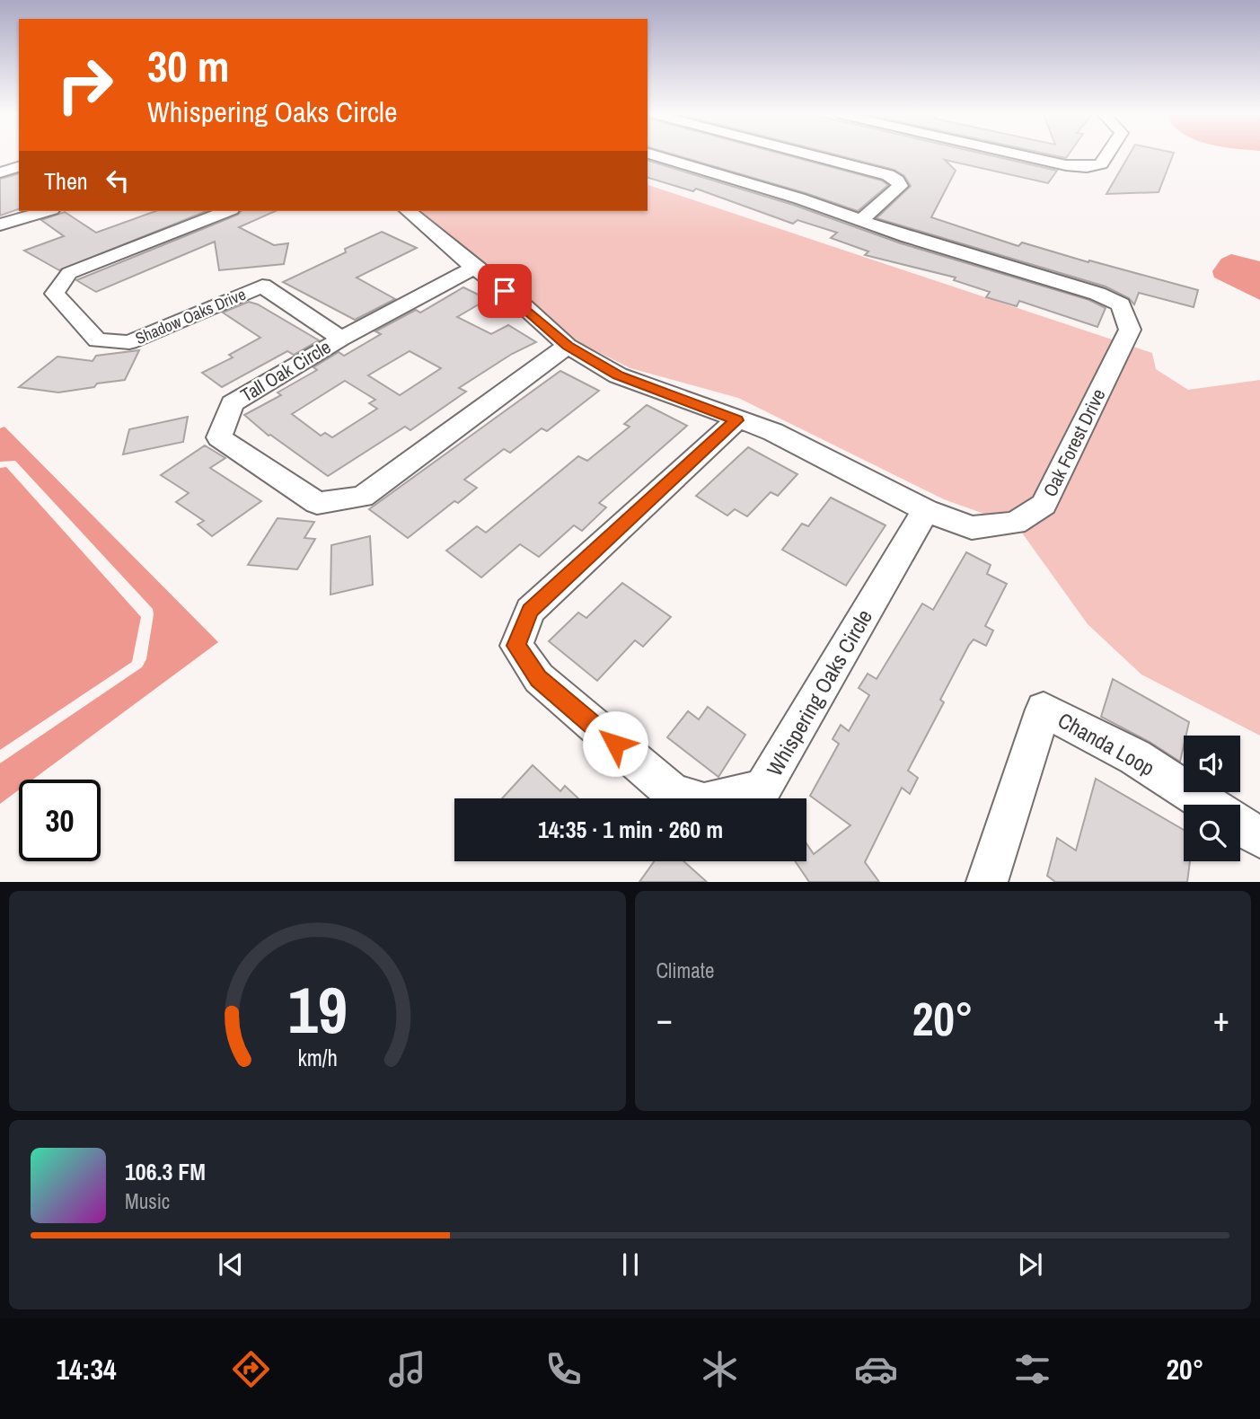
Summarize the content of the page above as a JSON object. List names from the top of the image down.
{
  "streets": {
    "street": [
      "Shadow Oaks Drive",
      "Tall Oak Circle",
      "Oak Forest Drive",
      "Whispering Oaks Circle",
      "Chanda Loop"
    ]
  },
  "crossings": [
    ["Shadow Oaks Drive", "Tall Oak Circle"],
    ["Tall Oak Circle", "Oak Forest Drive"],
    ["Oak Forest Drive", "Whispering Oaks Circle"]
  ],
  "page": {
    "turn": ["30 m", "Whispering Oaks Circle"],
    "then": "Then",
    "limit": "30",
    "trip": "14:35 · 1 min · 260 m",
    "tile": "Climate",
    "heat": ["−", "20°", "+"],
    "song": ["106.3 FM", "Music"],
    "tabs": ["14:34", "20°"],
    "gauge": ["19", "km/h"]
  }
}
